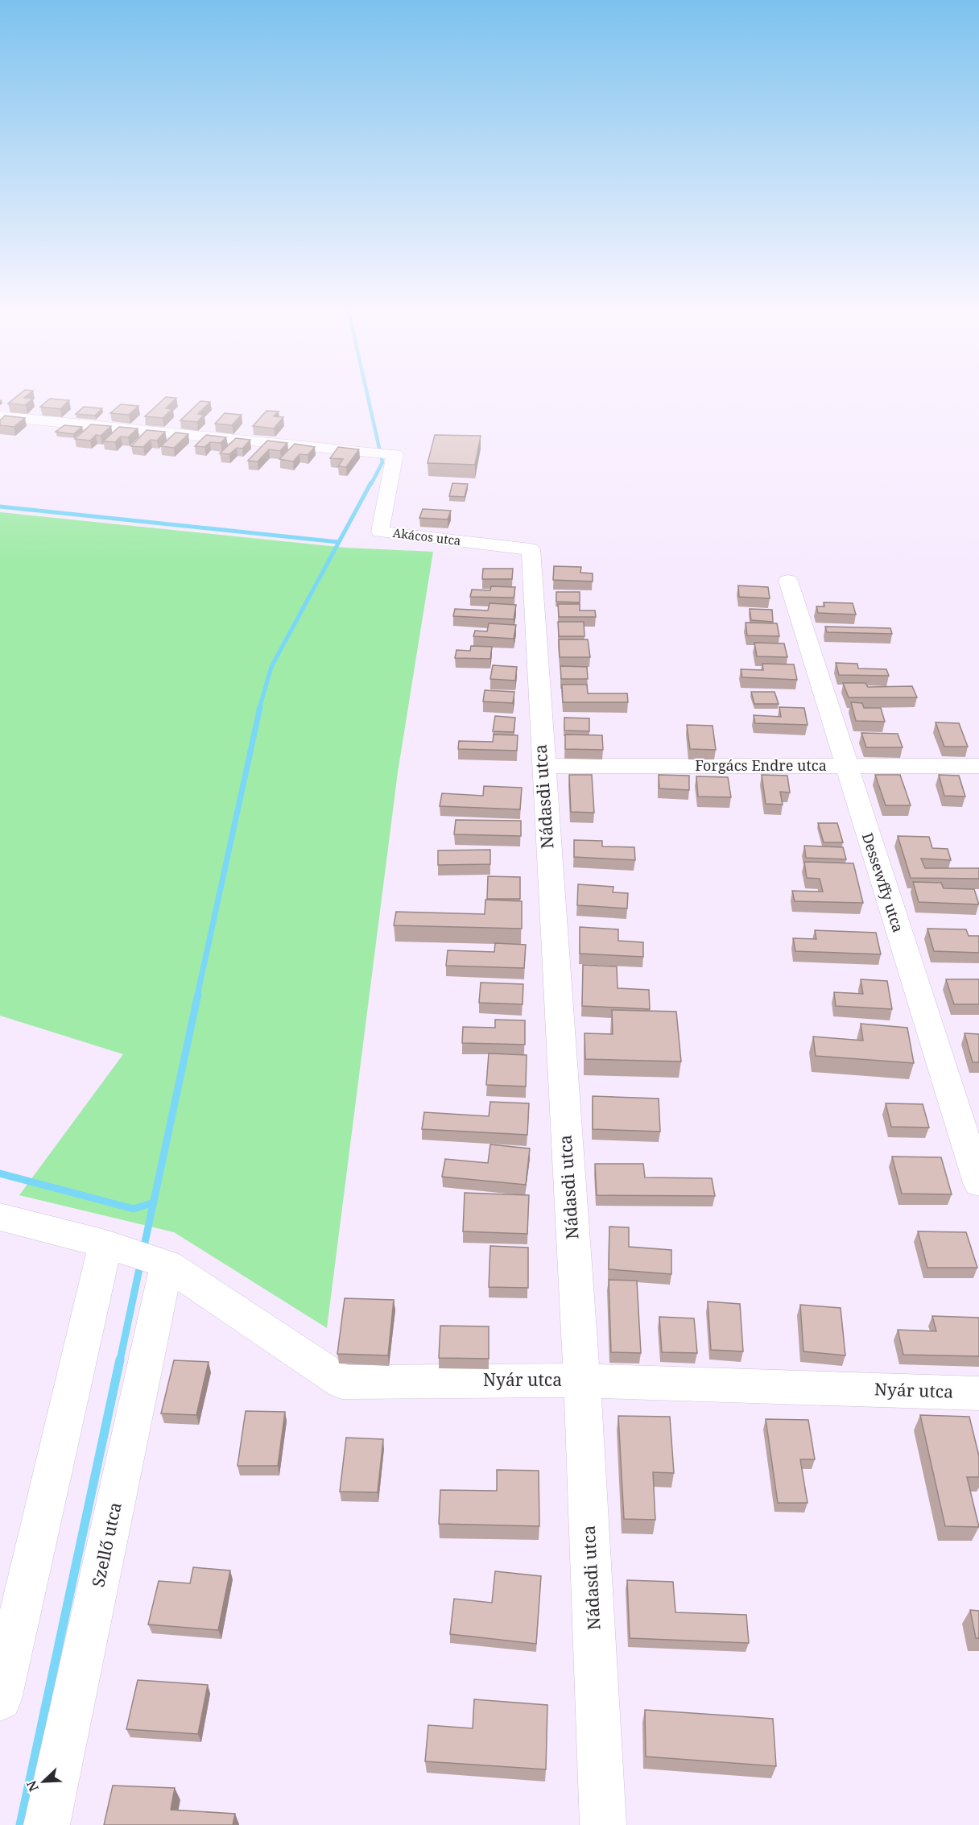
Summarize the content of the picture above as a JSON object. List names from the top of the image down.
{
  "streets": {
    "street": [
      "Akácos utca",
      "Forgács Endre utca",
      "Nádasdi utca",
      "Dessewffy utca",
      "Nyár utca",
      "Szellő utca"
    ]
  },
  "crossings": [
    ["Akácos utca", "Nádasdi utca"],
    ["Forgács Endre utca", "Nádasdi utca"],
    ["Forgács Endre utca", "Dessewffy utca"],
    ["Nádasdi utca", "Nyár utca"],
    ["Nyár utca", "Szellő utca"]
  ],
  "north": "bottom left"
}
